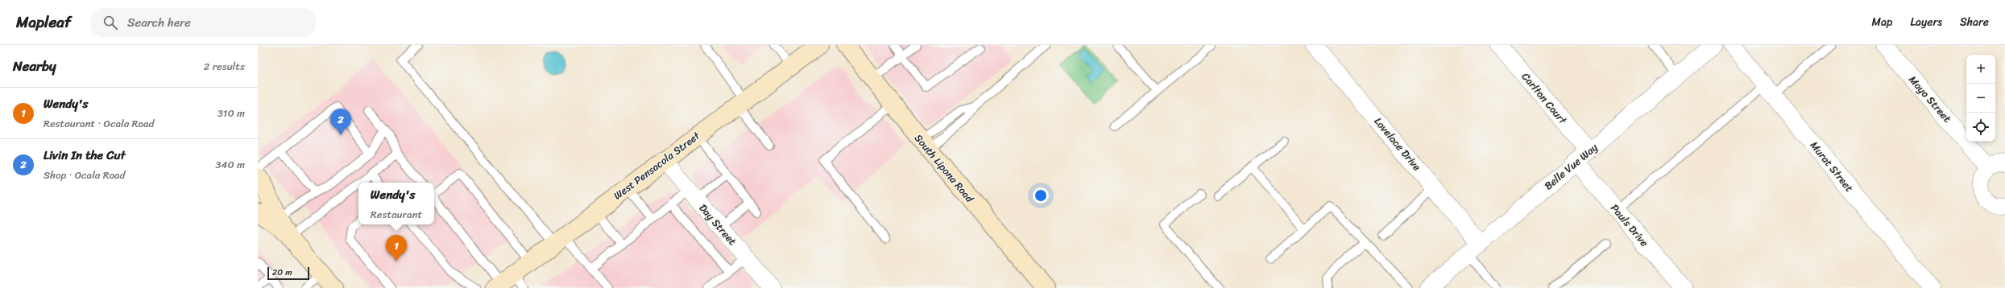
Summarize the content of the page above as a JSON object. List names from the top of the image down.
{
  "streets": {
    "main road": ["West Pensacola Street", "South Lipona Road"],
    "street": [
      "Carlton Court",
      "Mayo Street",
      "Lovelace Drive",
      "Belle Vue Way",
      "Murat Street",
      "Day Street",
      "Pauls Drive"
    ]
  },
  "crossings": [
    ["Carlton Court", "Belle Vue Way"],
    ["Carlton Court", "Pauls Drive"],
    ["Lovelace Drive", "Belle Vue Way"],
    ["West Pensacola Street", "Day Street"],
    ["Belle Vue Way", "Pauls Drive"]
  ],
  "scale_bar": "20 m",
  "page": {
    "header": "Mapleaf",
    "search": "Search here",
    "nav": ["Map", "Layers", "Share"],
    "heading": ["Nearby", "2 results"],
    "map_buttons": ["+", "−"],
    "list": [
      {
        "mark": "1",
        "name": "Wendy's",
        "note": "Restaurant · Ocala Road",
        "value": "310 m"
      },
      {
        "mark": "2",
        "name": "Livin In the Cut",
        "note": "Shop · Ocala Road",
        "value": "340 m"
      }
    ],
    "pins": ["2", "1"],
    "popup": ["Wendy's", "Restaurant"],
    "scale": "20 m"
  }
}
